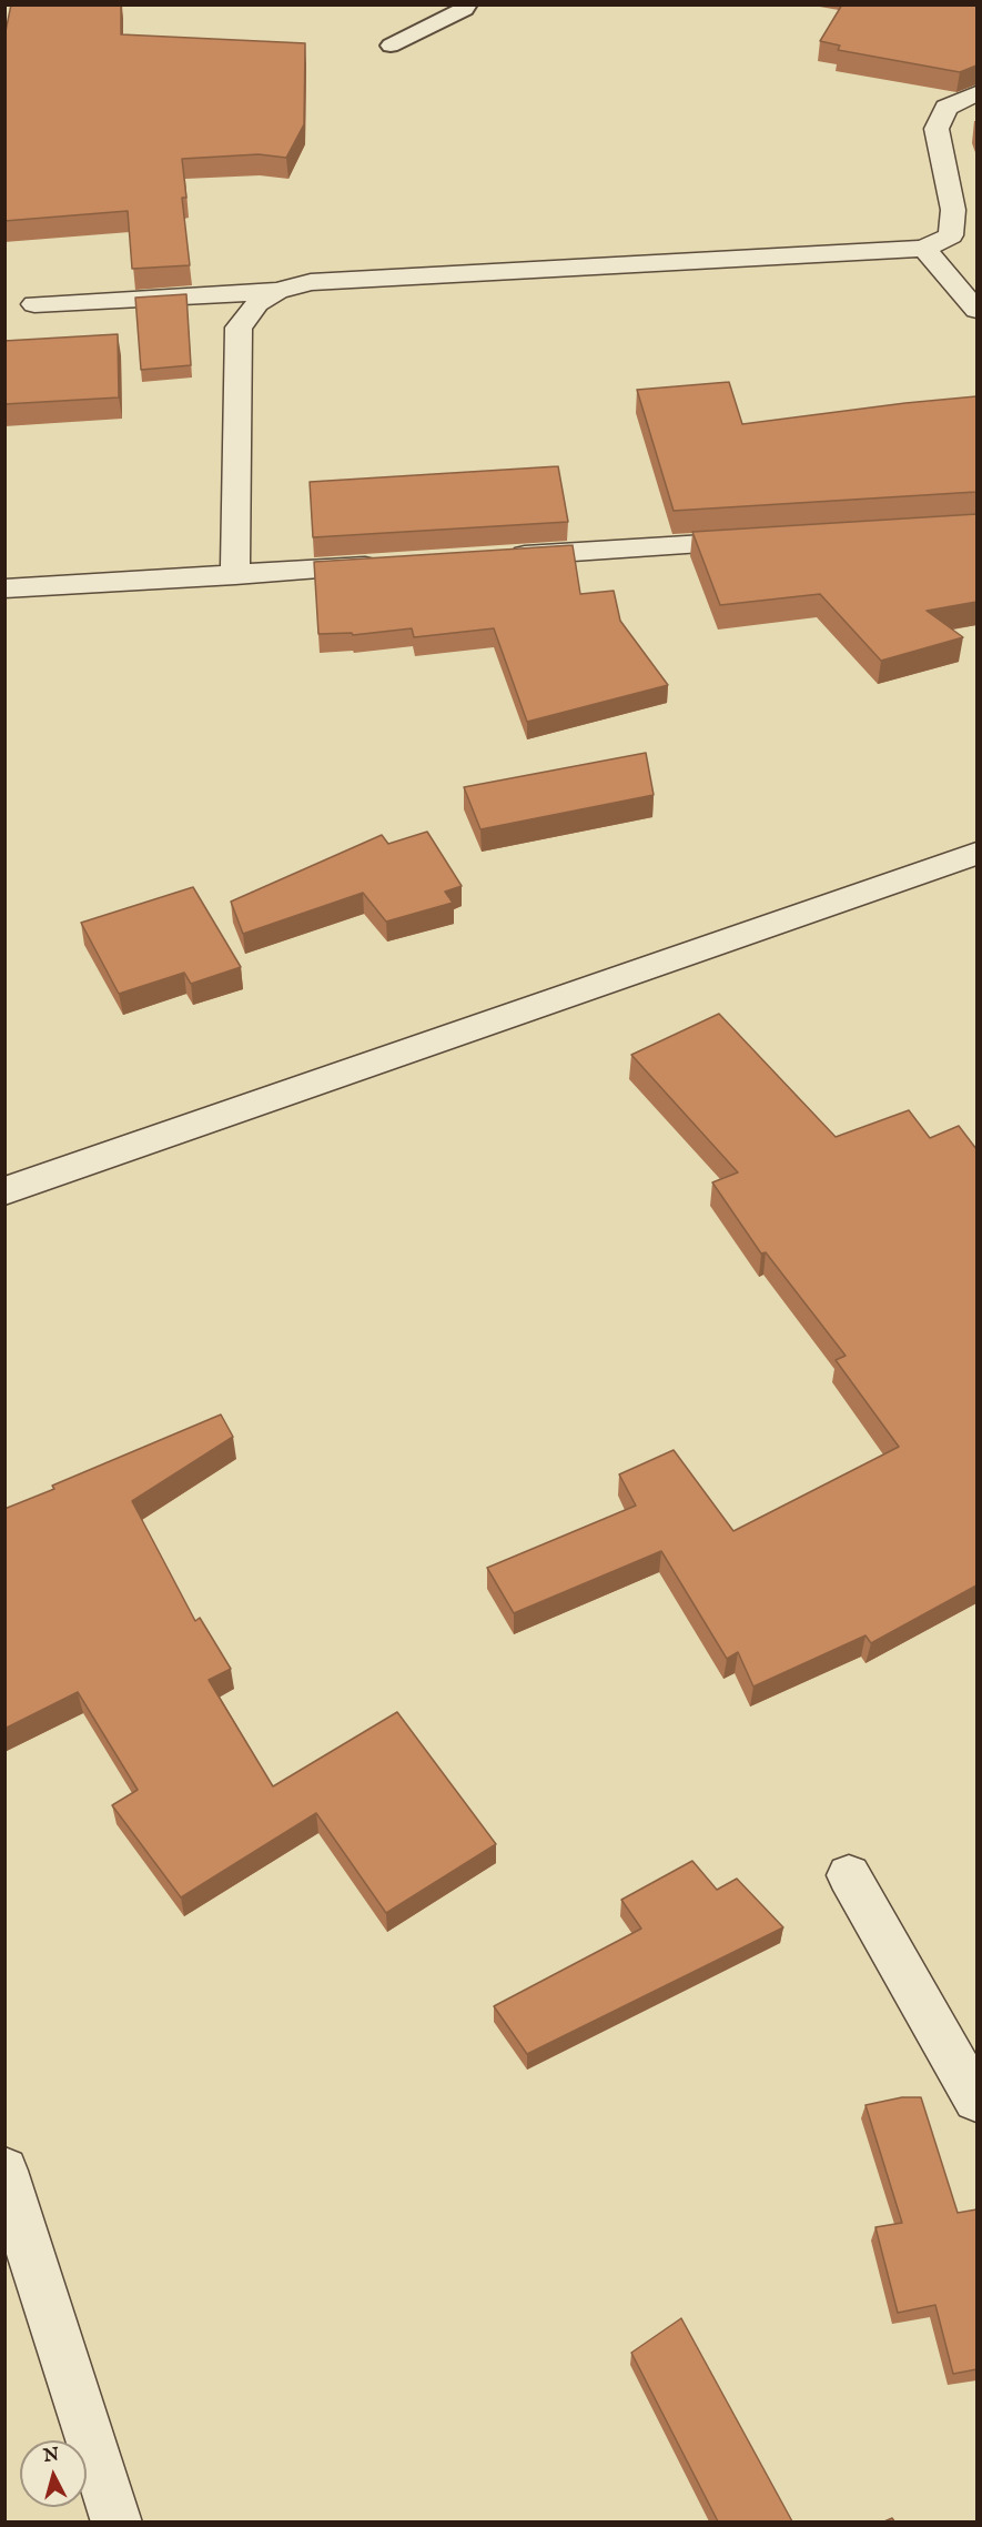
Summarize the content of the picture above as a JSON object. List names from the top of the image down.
{
  "north": "top"
}
